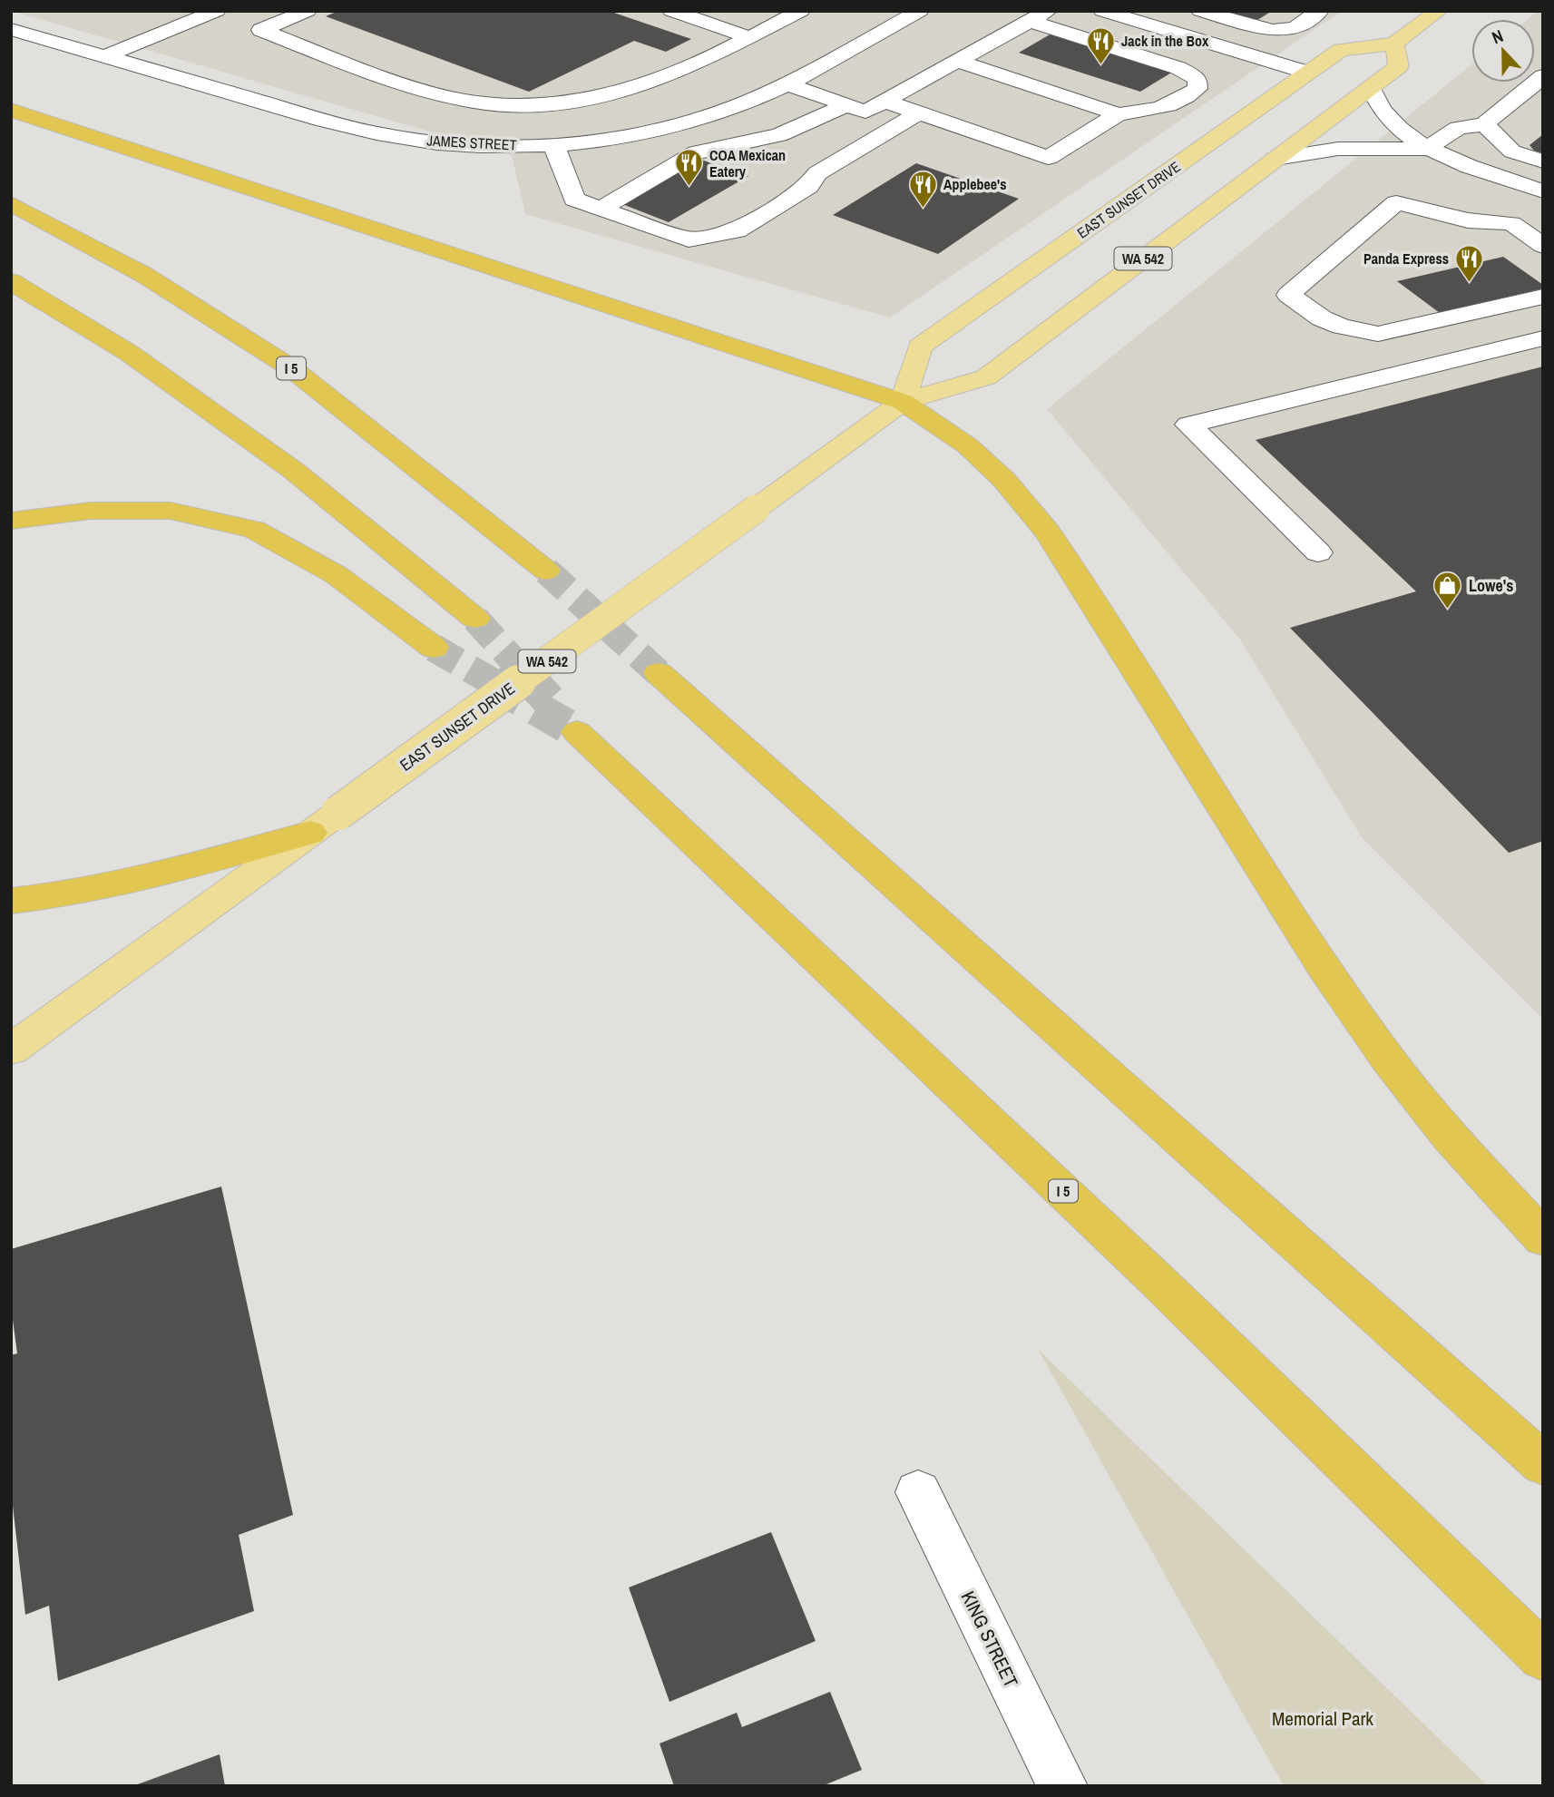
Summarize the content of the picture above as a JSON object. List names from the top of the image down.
{
  "streets": {
    "highway": ["I 5"],
    "main road": ["EAST SUNSET DRIVE", "WA 542"],
    "street": ["JAMES STREET", "KING STREET"]
  },
  "parks": ["Memorial Park"],
  "places": {
    "restaurant": [
      "Jack in the Box",
      "COA Mexican Eatery",
      "Applebee's",
      "Panda Express"
    ],
    "shop": ["Lowe's"]
  },
  "north": "top"
}
